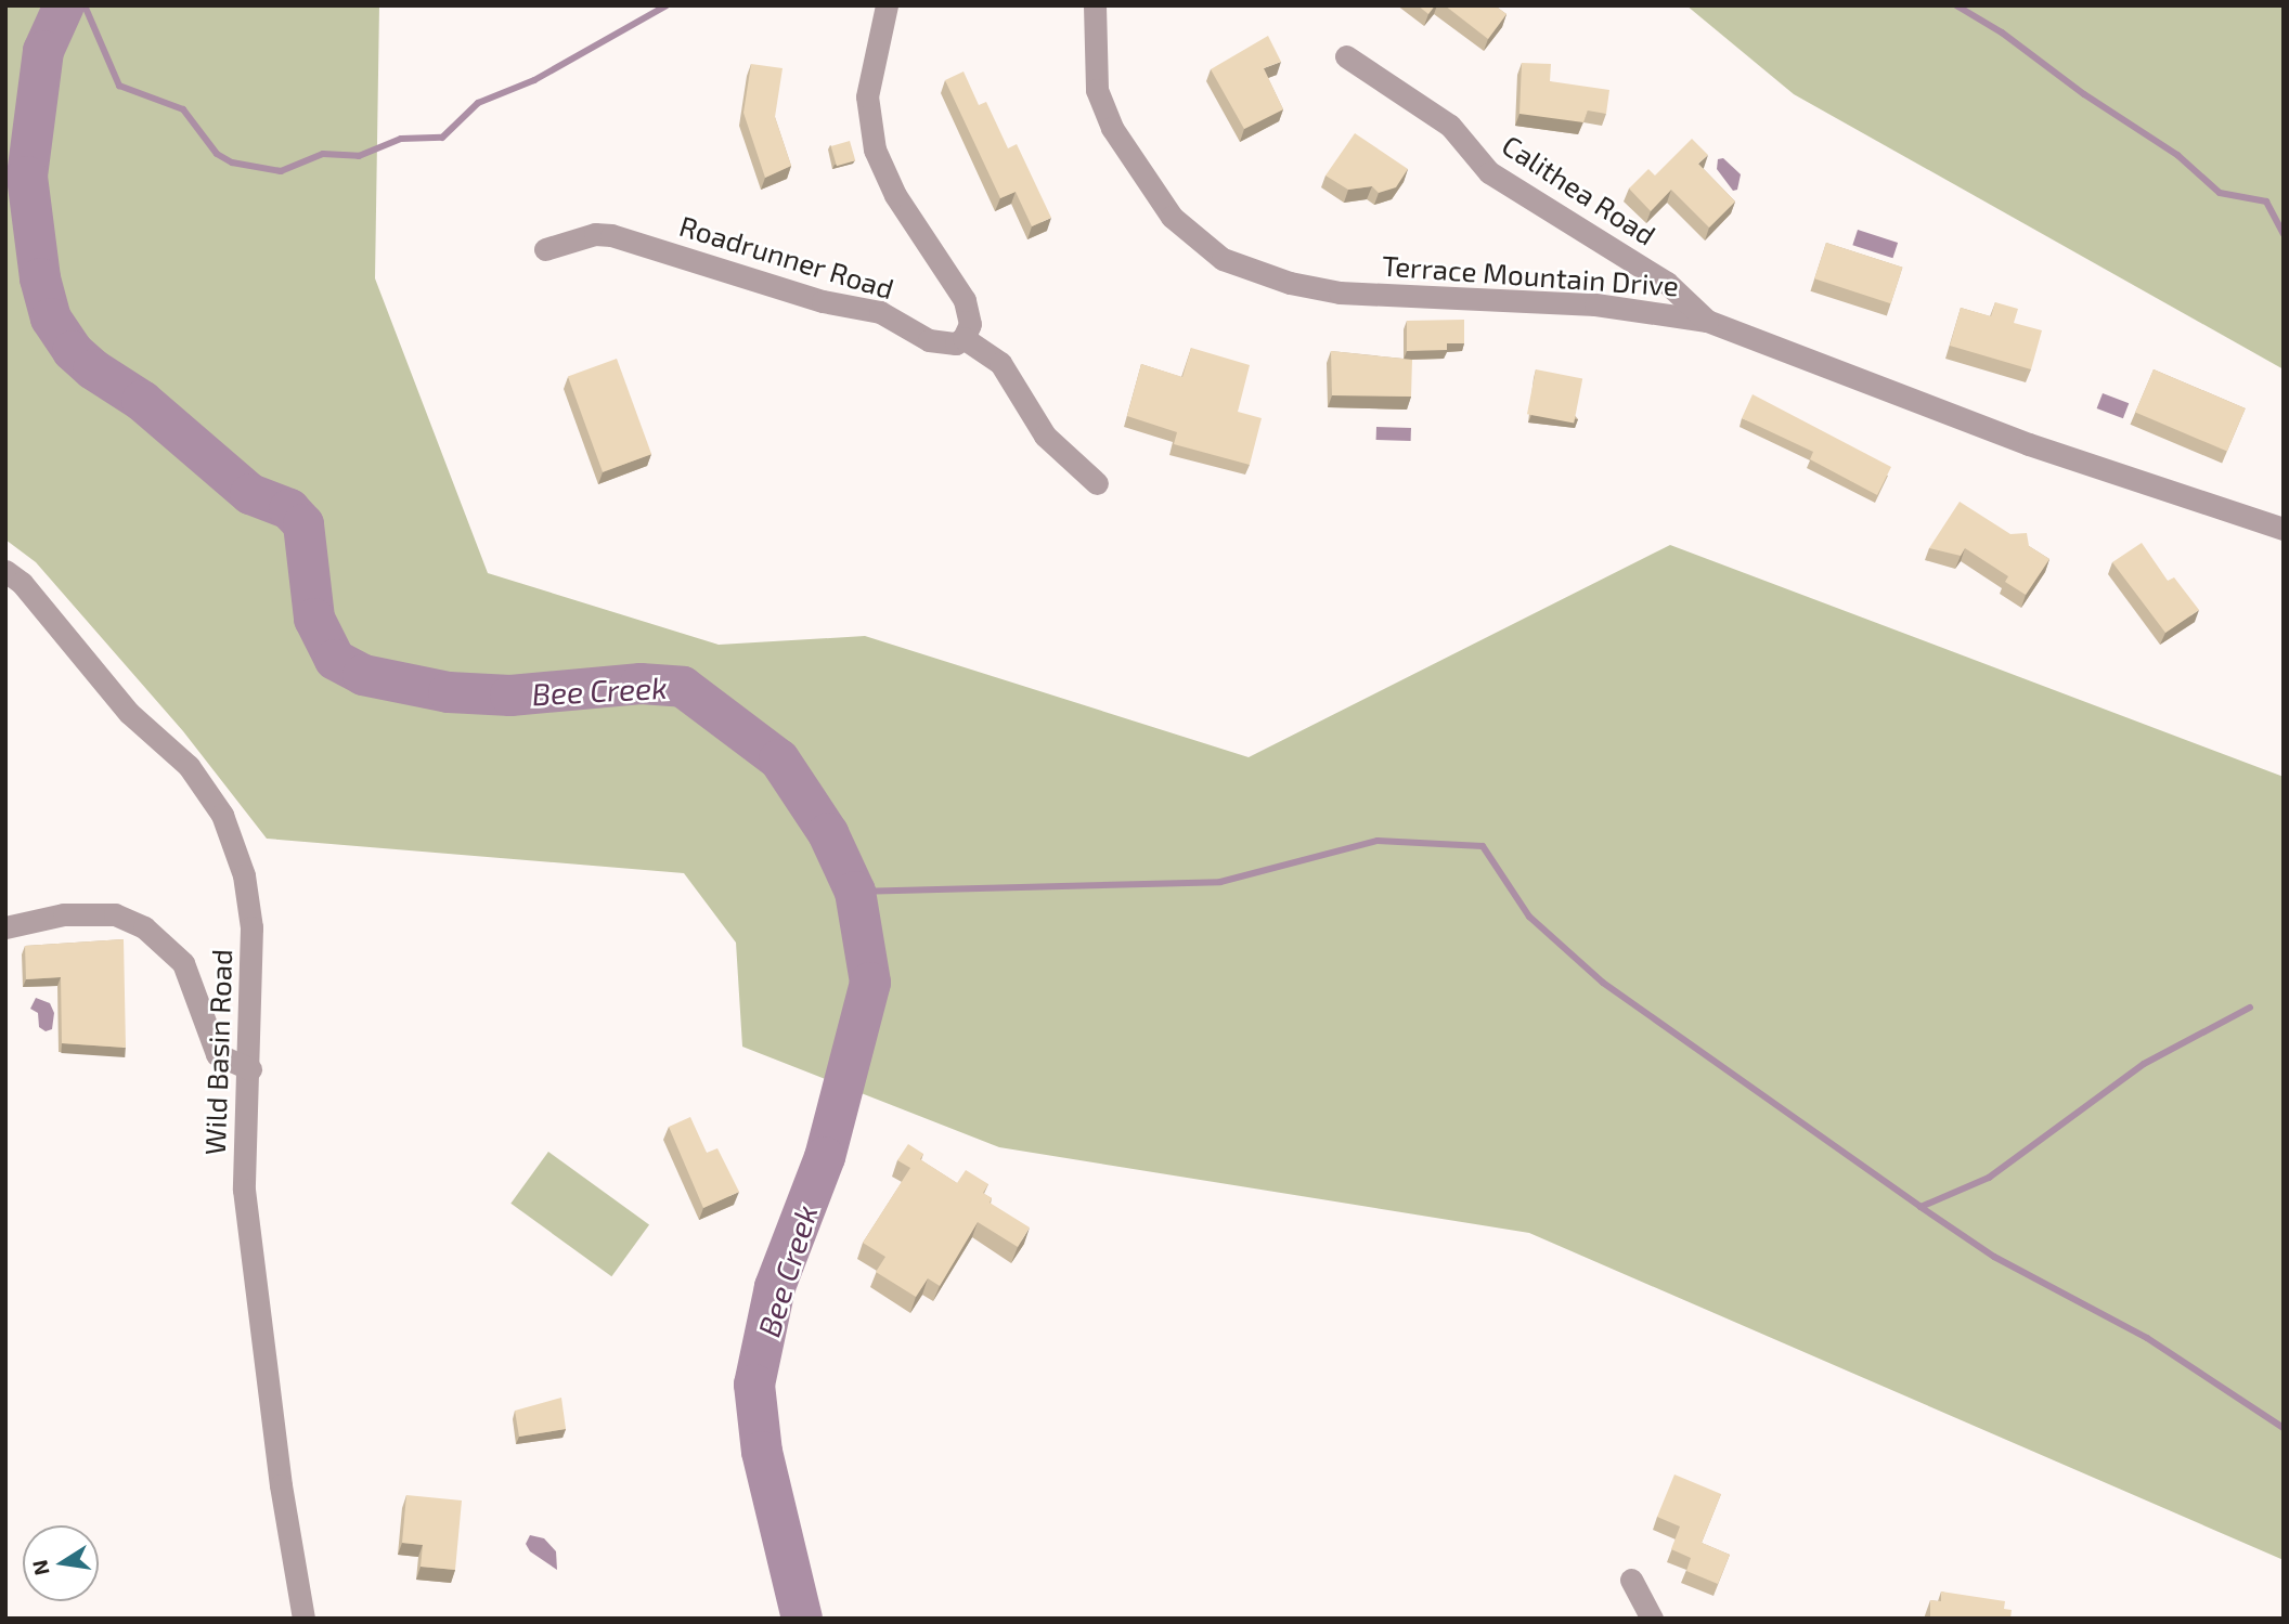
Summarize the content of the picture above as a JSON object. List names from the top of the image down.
{
  "streets": {
    "street": [
      "Calithea Road",
      "Roadrunner Road",
      "Terrace Mountain Drive",
      "Wild Basin Road"
    ]
  },
  "crossings": [
    ["Calithea Road", "Terrace Mountain Drive"]
  ],
  "water": ["Bee Creek"],
  "north": "left"
}
